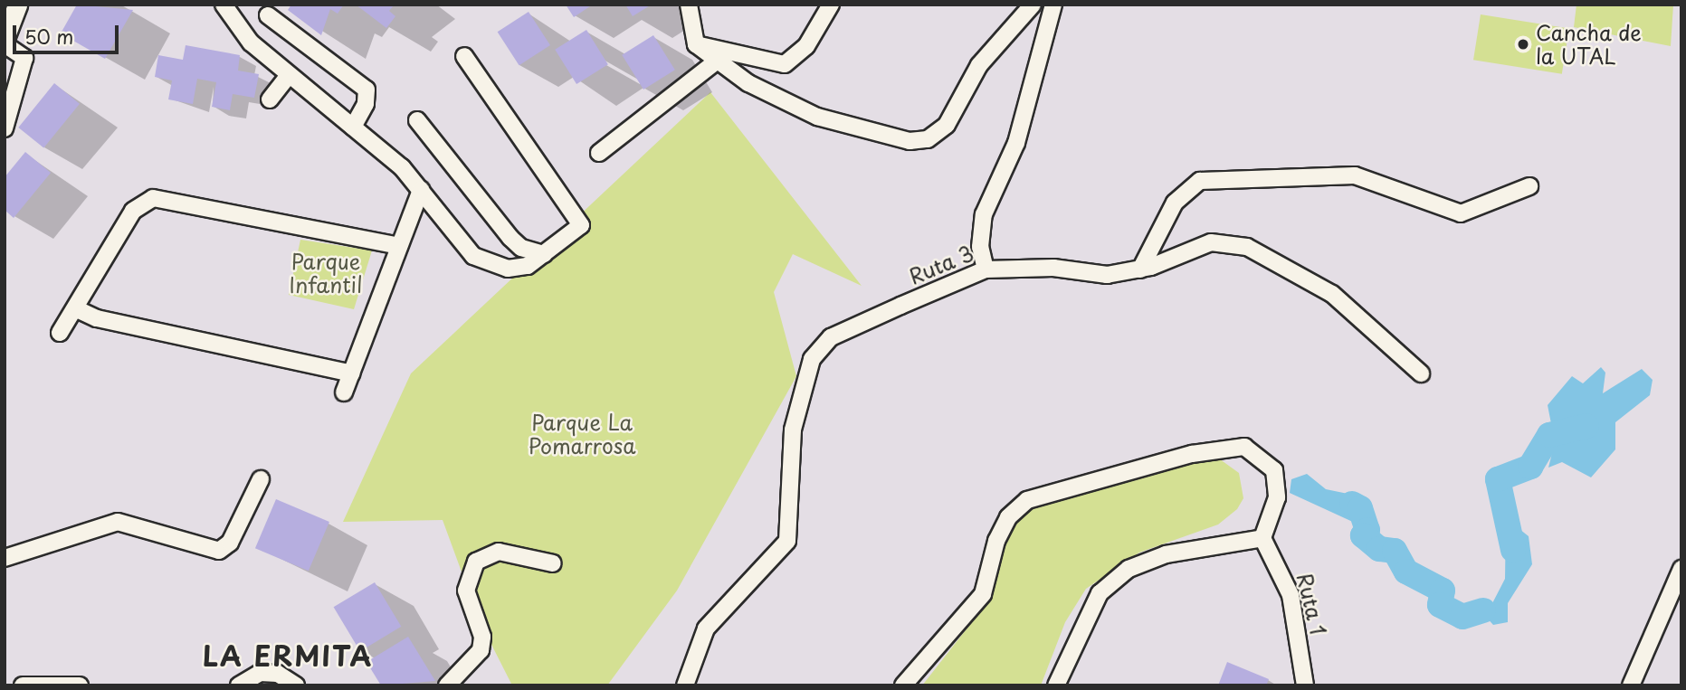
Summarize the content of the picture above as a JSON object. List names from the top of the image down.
{
  "streets": {
    "street": ["Ruta 3", "Ruta 1"]
  },
  "districts": ["LA ERMITA"],
  "parks": ["Parque Infantil", "Parque La Pomarrosa"],
  "places": ["Cancha de la UTAL"],
  "scale_bar": "50 m"
}
